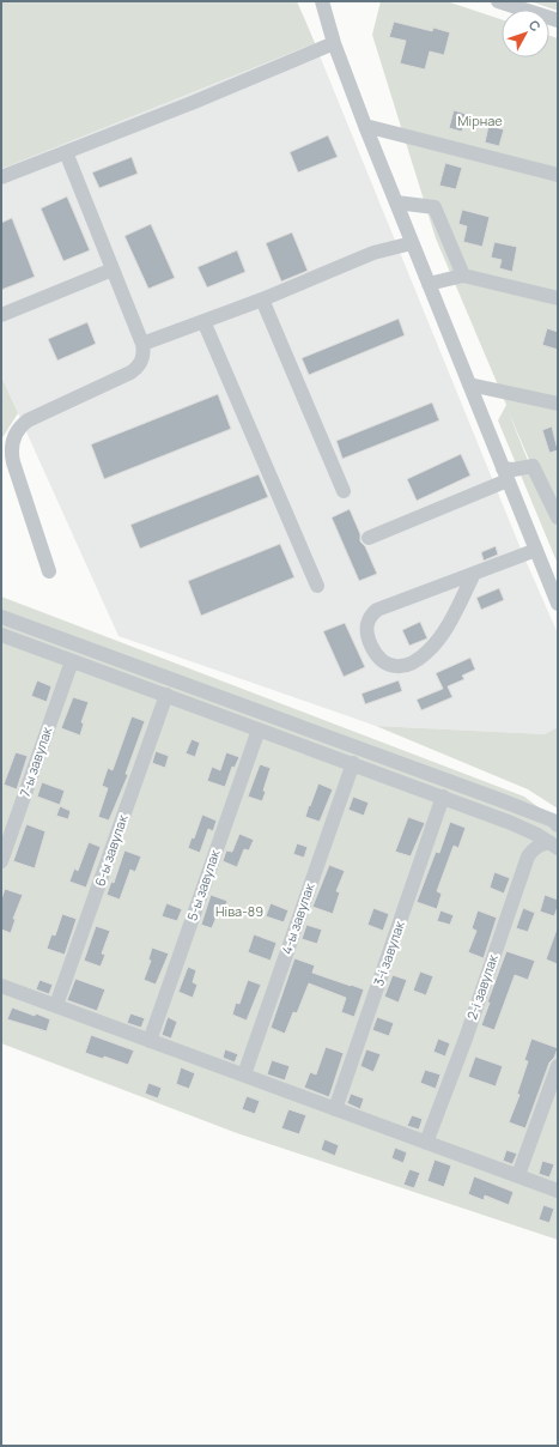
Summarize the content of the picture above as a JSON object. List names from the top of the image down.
{
  "streets": {
    "street": [
      "7-ы завулак",
      "6-ы завулак",
      "5-ы завулак",
      "4-ы завулак",
      "3-і завулак",
      "2-і завулак"
    ]
  },
  "parks": ["Мірнае", "Ніва-89"],
  "north": "top right"
}
